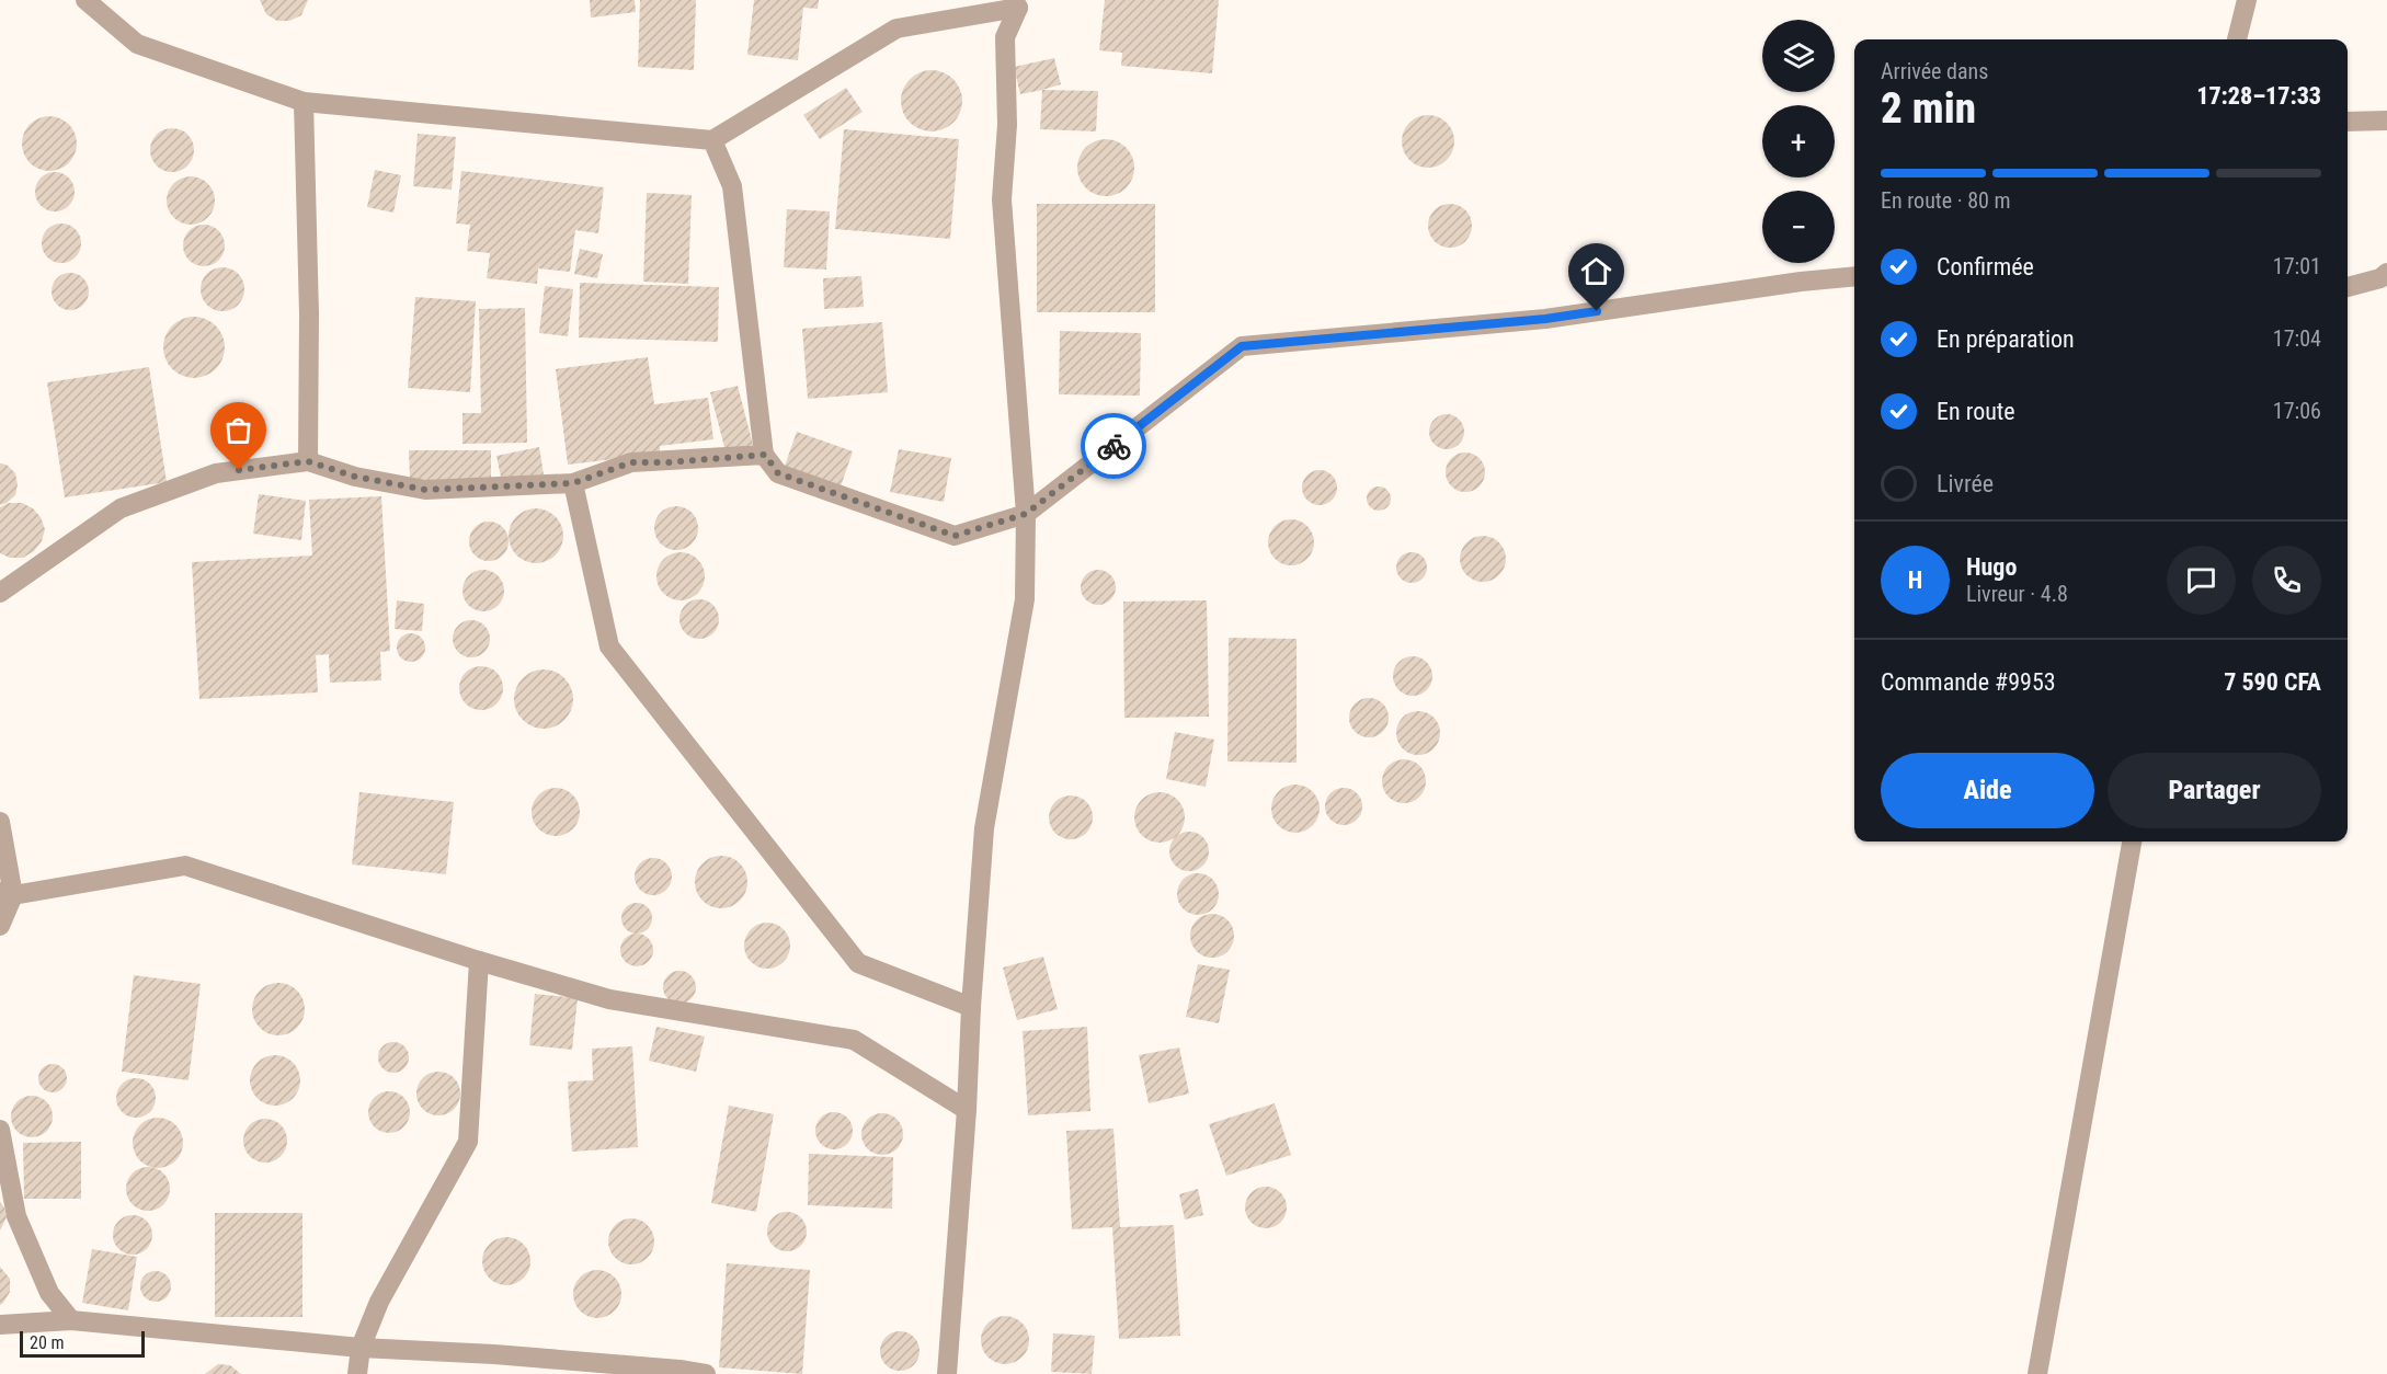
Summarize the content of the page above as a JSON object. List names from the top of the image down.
{
  "scale_bar": "20 m",
  "page": {
    "map_buttons": ["+", "−"],
    "heading": ["2 min", "Arrivée dans", "17:28–17:33"],
    "panel": [
      "Hugo",
      "Livreur · 4.8",
      "Commande #9953",
      "7 590 CFA"
    ],
    "bar": "En route · 80 m",
    "list": [
      ["Confirmée", "17:01"],
      ["En préparation", "17:04"],
      ["En route", "17:06"],
      "Livrée"
    ],
    "round": "H",
    "buttons": ["Aide", "Partager"],
    "scale": "20 m"
  }
}
